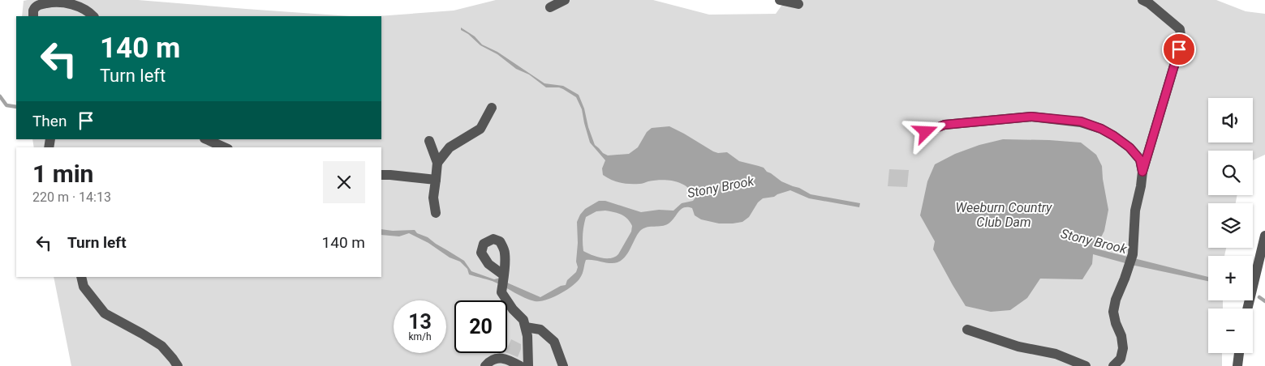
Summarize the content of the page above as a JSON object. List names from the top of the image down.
{
  "water": ["Stony Brook", "Weeburn Country Club Dam"],
  "page": {
    "turn": ["140 m", "Turn left"],
    "map_buttons": ["+", "−"],
    "then": "Then",
    "heading": ["1 min", "220 m · 14:13"],
    "list": [
      {
        "name": "Turn left",
        "value": "140 m"
      }
    ],
    "speed": "13 km/h",
    "limit": "20"
  }
}
